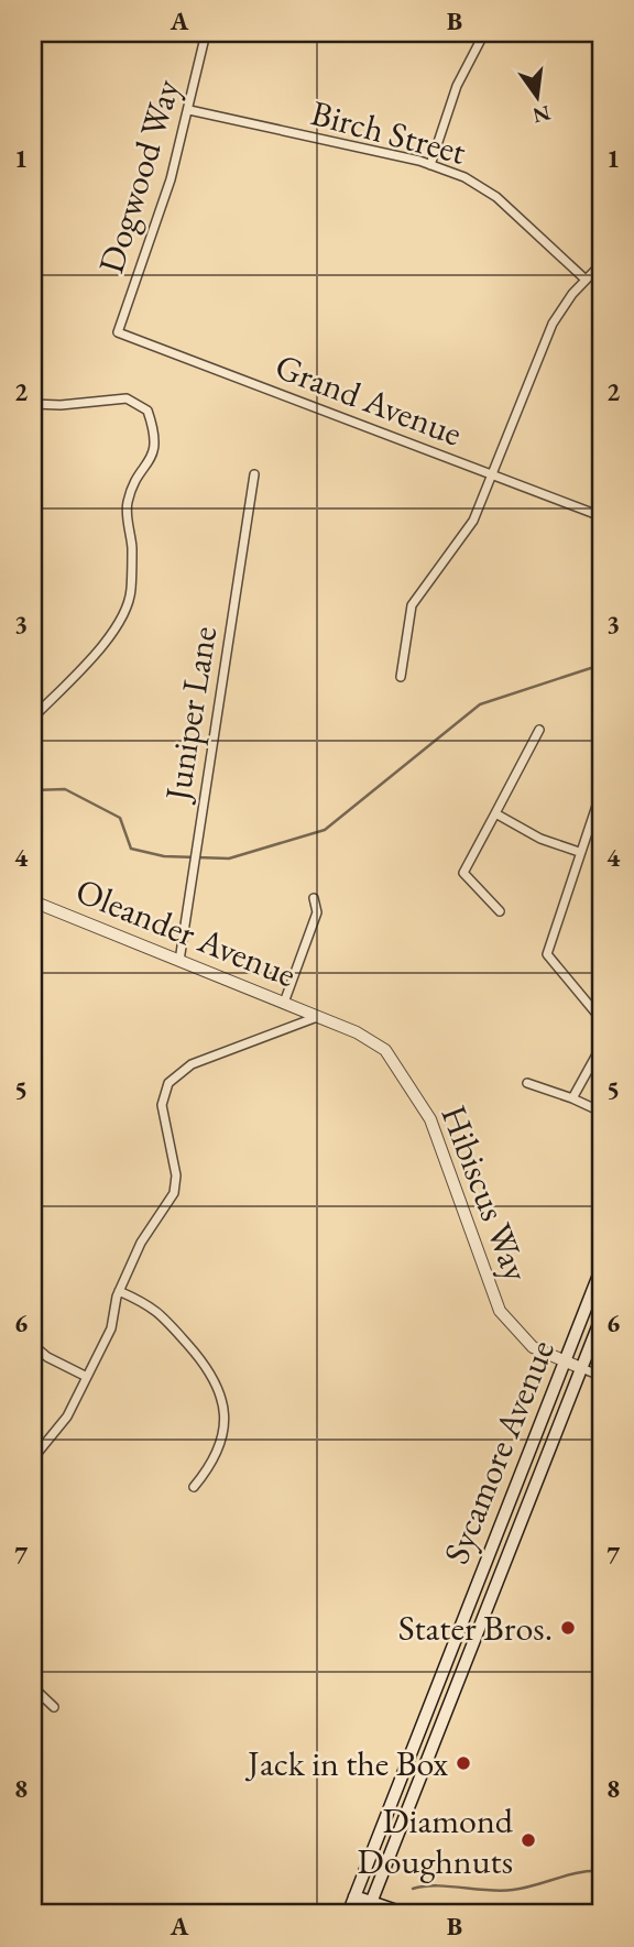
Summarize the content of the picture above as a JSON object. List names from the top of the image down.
{
  "streets": {
    "main road": ["Sycamore Avenue"],
    "street": [
      "Birch Street",
      "Dogwood Way",
      "Grand Avenue",
      "Juniper Lane",
      "Oleander Avenue",
      "Hibiscus Way"
    ]
  },
  "crossings": [
    ["Birch Street", "Dogwood Way"],
    ["Dogwood Way", "Grand Avenue"],
    ["Juniper Lane", "Oleander Avenue"],
    ["Oleander Avenue", "Hibiscus Way"],
    ["Hibiscus Way", "Sycamore Avenue"]
  ],
  "places": ["Stater Bros.", "Jack in the Box", "Diamond Doughnuts"],
  "north": "bottom",
  "grid": {
    "columns": ["A", "B"],
    "rows": [
      "1",
      "2",
      "3",
      "4",
      "5",
      "6",
      "7",
      "8"
    ]
  }
}
